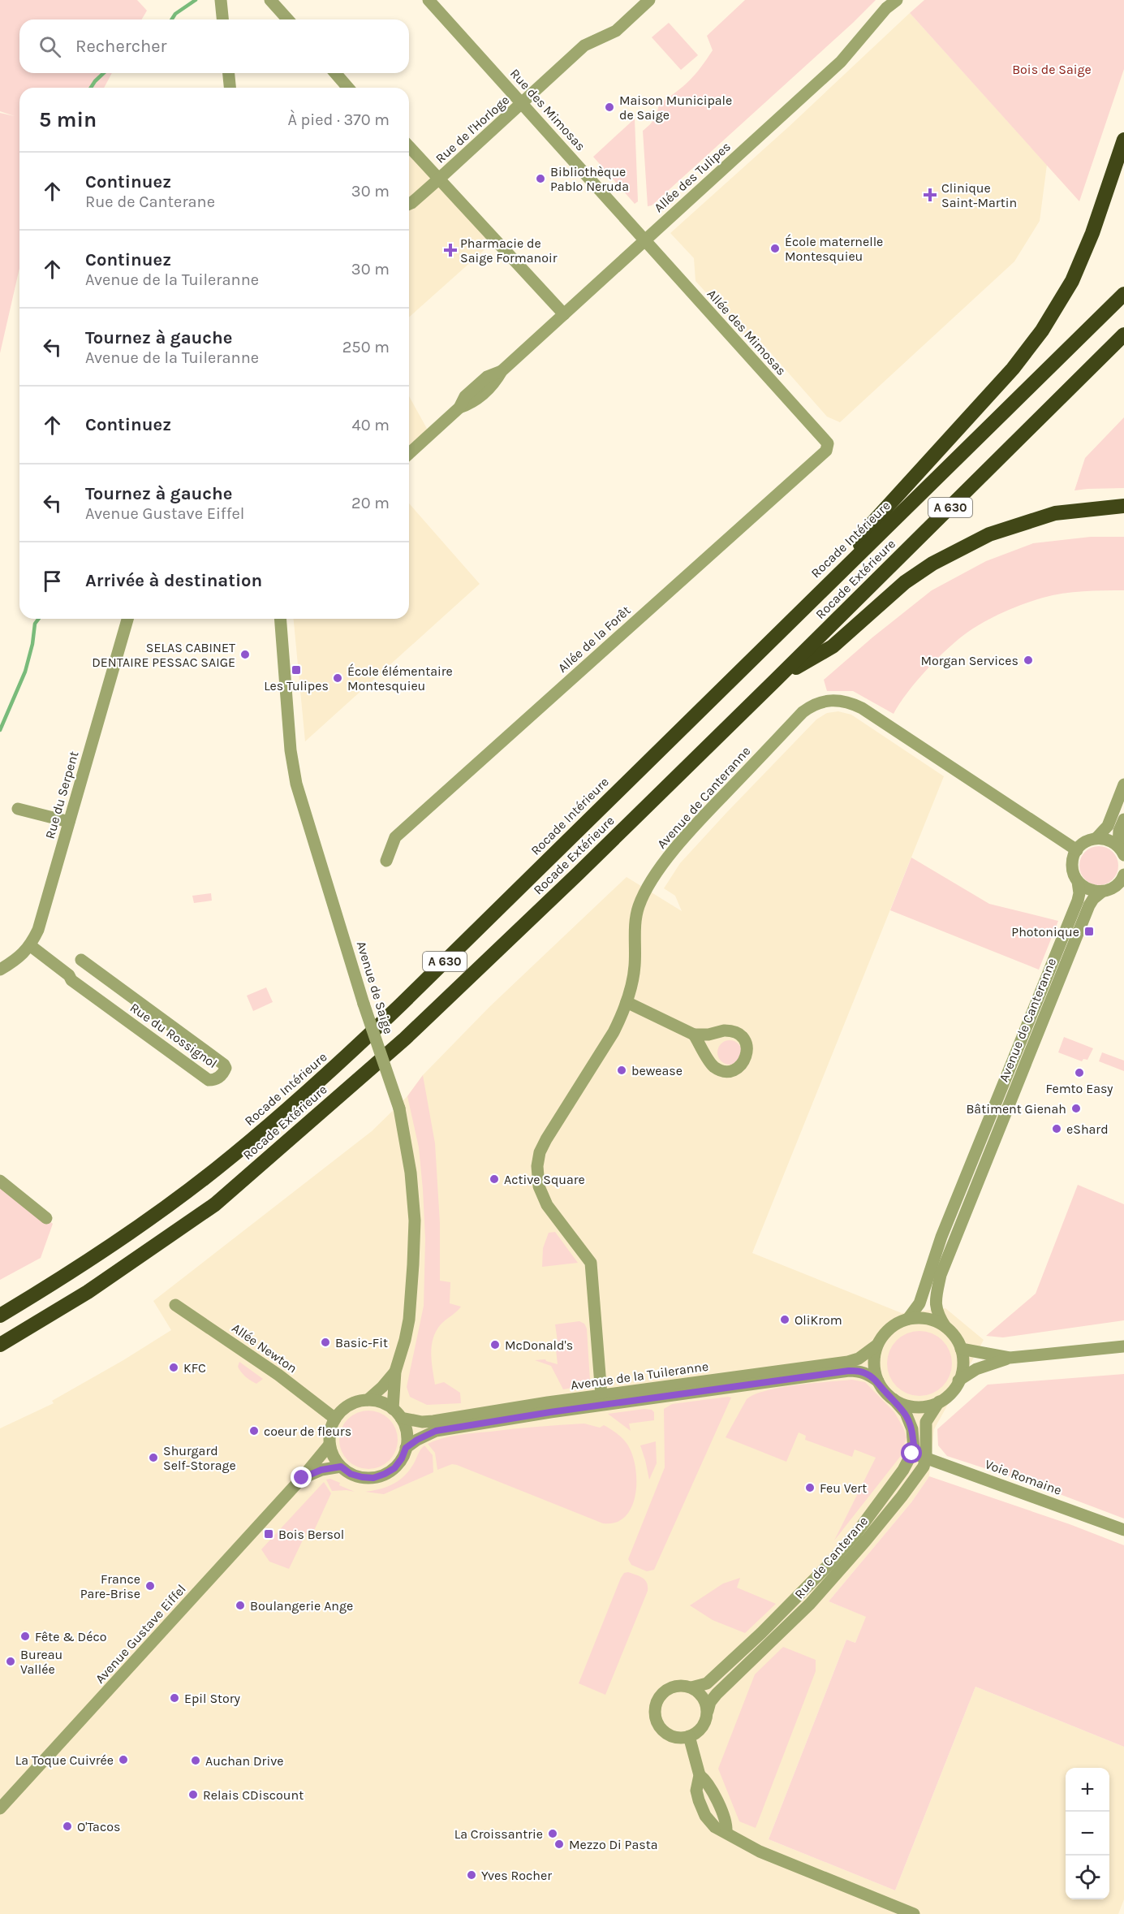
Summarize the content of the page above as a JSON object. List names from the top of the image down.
{
  "streets": {
    "highway": ["A 630", "Rocade Intérieure", "Rocade Extérieure"],
    "street": [
      "Rue des Mimosas",
      "Rue de l'Horloge",
      "Allée des Tulipes",
      "Allée des Mimosas",
      "Allée de la Forêt",
      "Rue du Serpent",
      "Avenue de Canteranne",
      "Avenue de Saige",
      "Rue du Rossignol",
      "Allée Newton",
      "Avenue de la Tuileranne",
      "Voie Romaine",
      "Rue de Canterane",
      "Avenue Gustave Eiffel"
    ]
  },
  "crossings": [
    ["Rue des Mimosas", "Rue de l'Horloge"],
    ["Rue des Mimosas", "Allée des Tulipes"],
    ["Rue des Mimosas", "Allée des Mimosas"],
    ["Allée des Tulipes", "Allée des Mimosas"],
    ["Allée des Mimosas", "Allée de la Forêt"],
    ["Rue du Serpent", "Rue du Rossignol"],
    ["Avenue de Canteranne", "Avenue de la Tuileranne"],
    ["Avenue de Saige", "Allée Newton"],
    ["Avenue de Saige", "Avenue de la Tuileranne"],
    ["Avenue de Saige", "Avenue Gustave Eiffel"],
    ["Allée Newton", "Avenue de la Tuileranne"],
    ["Allée Newton", "Avenue Gustave Eiffel"],
    ["Avenue de la Tuileranne", "Avenue Gustave Eiffel"],
    ["Voie Romaine", "Rue de Canterane"]
  ],
  "parks": ["Bois de Saige"],
  "places": {
    "other": [
      "Maison Municipale de Saige",
      "Bibliothèque Pablo Neruda",
      "École maternelle Montesquieu",
      "SELAS CABINET DENTAIRE PESSAC SAIGE",
      "Morgan Services",
      "École élémentaire Montesquieu",
      "bewease",
      "Femto Easy",
      "Bâtiment Gienah",
      "eShard",
      "Active Square",
      "OliKrom",
      "Basic-Fit",
      "McDonald's",
      "KFC",
      "coeur de fleurs",
      "Shurgard Self-Storage",
      "Feu Vert",
      "France Pare-Brise",
      "Boulangerie Ange",
      "Fête & Déco",
      "Bureau Vallée",
      "Epil Story",
      "La Toque Cuivrée",
      "Auchan Drive",
      "Relais CDiscount",
      "O'Tacos",
      "La Croissantrie",
      "Mezzo Di Pasta",
      "Yves Rocher"
    ],
    "health": ["Clinique Saint-Martin", "Pharmacie de Saige Formanoir"],
    "transit": ["Les Tulipes", "Photonique", "Bois Bersol"]
  },
  "page": {
    "search": "Rechercher",
    "heading": ["5 min", "À pied · 370 m"],
    "list": [
      ["Continuez", "Rue de Canterane", "30 m"],
      ["Continuez", "Avenue de la Tuileranne", "30 m"],
      ["Tournez à gauche", "Avenue de la Tuileranne", "250 m"],
      ["Continuez", "40 m"],
      ["Tournez à gauche", "Avenue Gustave Eiffel", "20 m"],
      "Arrivée à destination"
    ],
    "map_buttons": ["+", "−"]
  }
}
